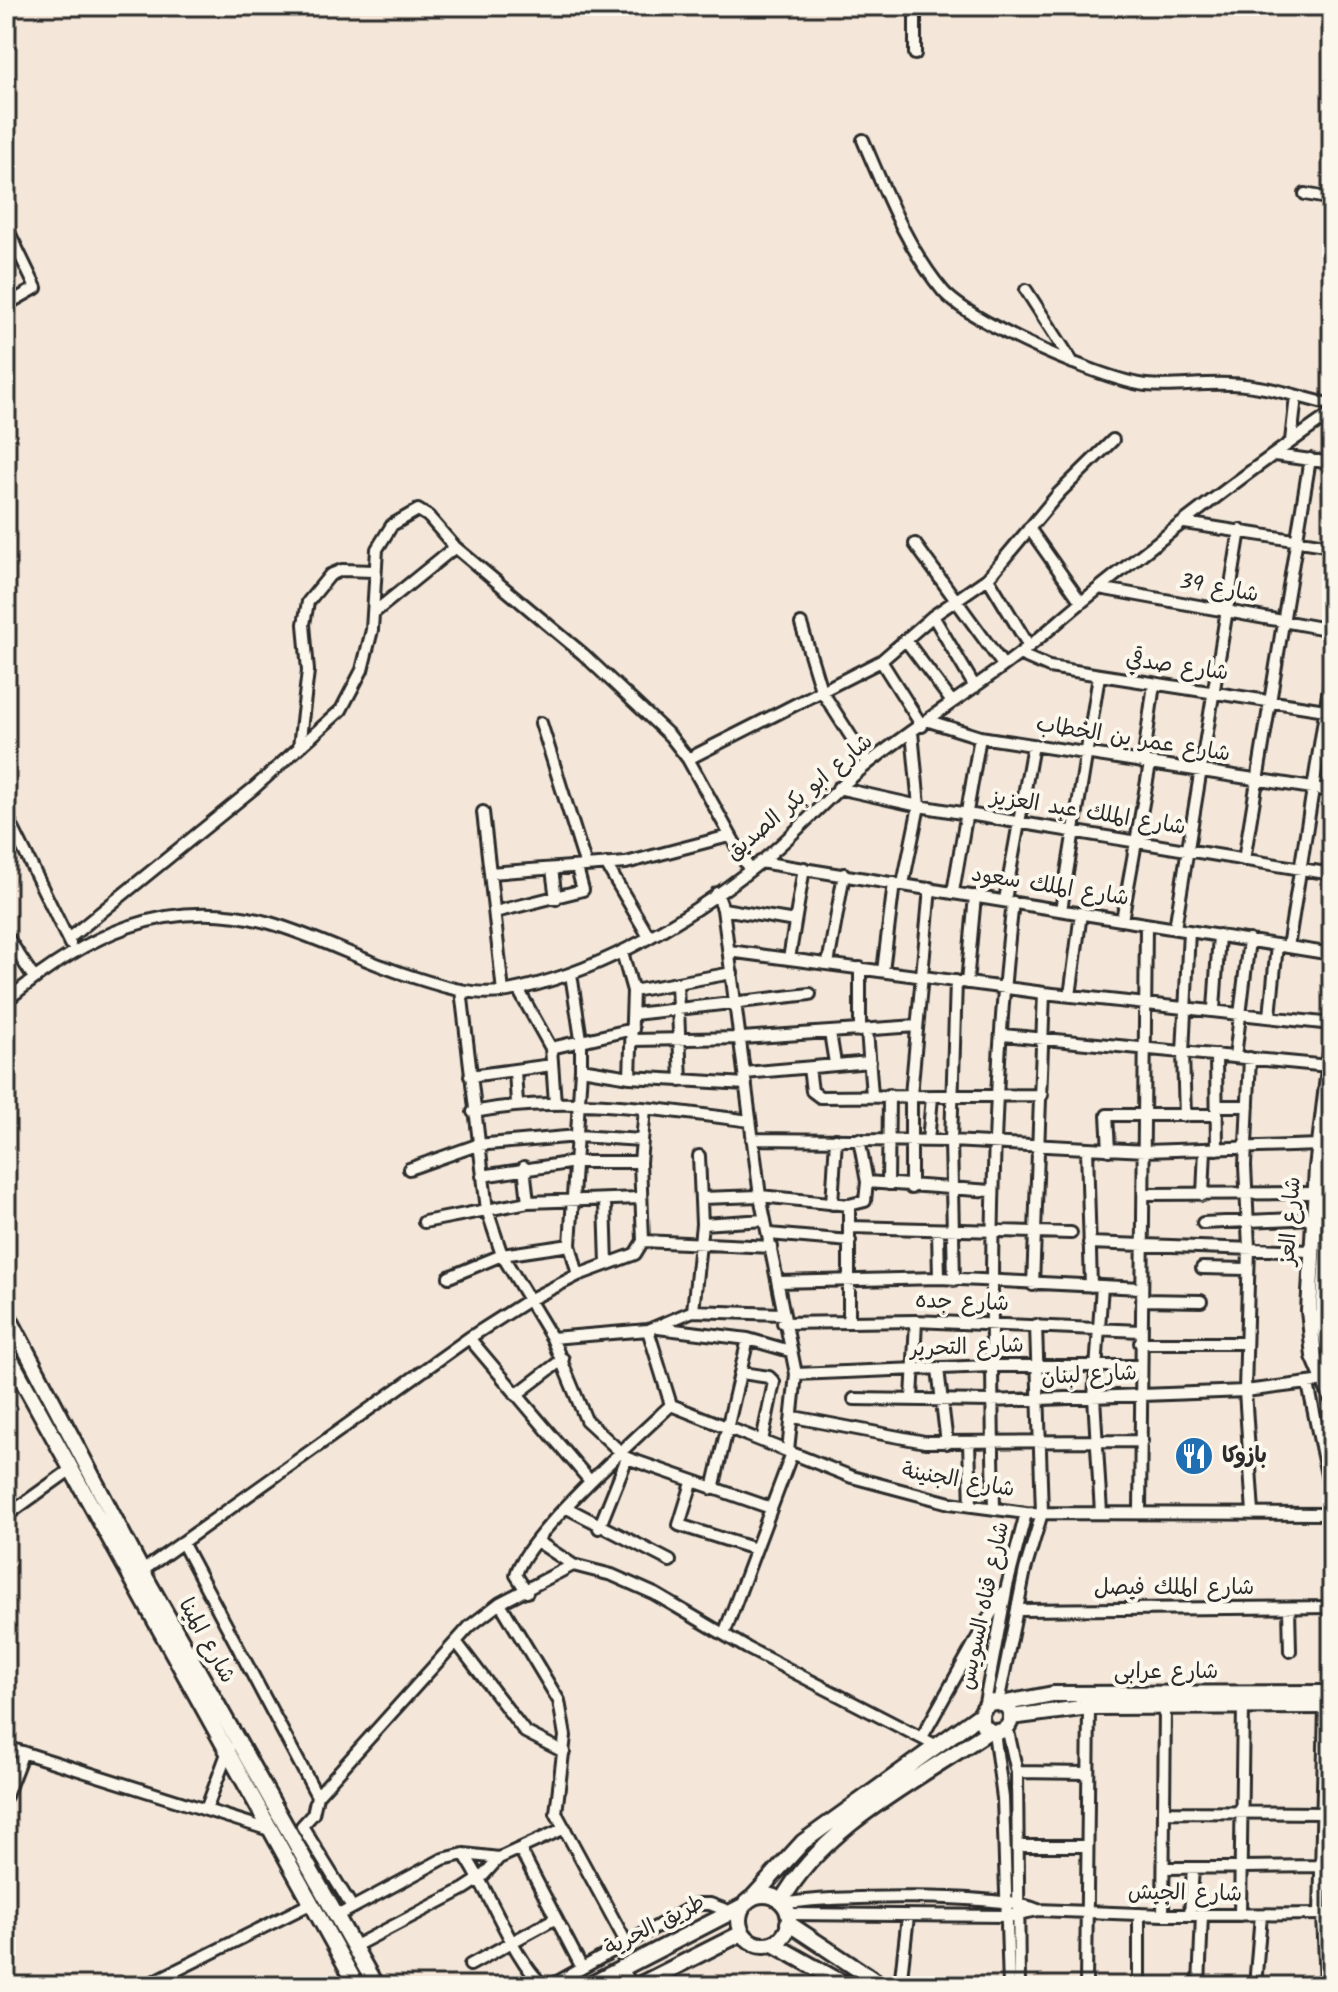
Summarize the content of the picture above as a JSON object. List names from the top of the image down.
{
  "streets": {
    "main road": [
      "شارع العز",
      "شارع المينا",
      "شارع عرابى",
      "طريق الحرية"
    ],
    "street": [
      "شارع 39",
      "شارع صدقي",
      "شارع عمر بن الخطاب",
      "شارع ابو بكر الصديق",
      "شارع الملك عبد العزيز",
      "شارع الملك سعود",
      "شارع جده",
      "شارع التحرير",
      "شارع لبنان",
      "شارع الجنينة",
      "شارع الملك فيصل",
      "شارع قناه السويس",
      "شارع الجيش"
    ]
  },
  "crossings": [
    ["شارع 39", "شارع ابو بكر الصديق"],
    ["شارع صدقي", "شارع ابو بكر الصديق"],
    ["شارع عمر بن الخطاب", "شارع ابو بكر الصديق"],
    ["شارع ابو بكر الصديق", "شارع الملك عبد العزيز"],
    ["شارع ابو بكر الصديق", "شارع الملك سعود"],
    ["شارع العز", "شارع لبنان"],
    ["شارع جده", "شارع قناه السويس"],
    ["شارع التحرير", "شارع قناه السويس"],
    ["شارع لبنان", "شارع قناه السويس"],
    ["شارع الجنينة", "شارع قناه السويس"],
    ["شارع الملك فيصل", "شارع قناه السويس"],
    ["شارع قناه السويس", "شارع عرابى"],
    ["شارع عرابى", "شارع الجيش"],
    ["شارع عرابى", "طريق الحرية"],
    ["شارع الجيش", "طريق الحرية"]
  ],
  "places": {
    "restaurant": ["بازوكا"]
  }
}
